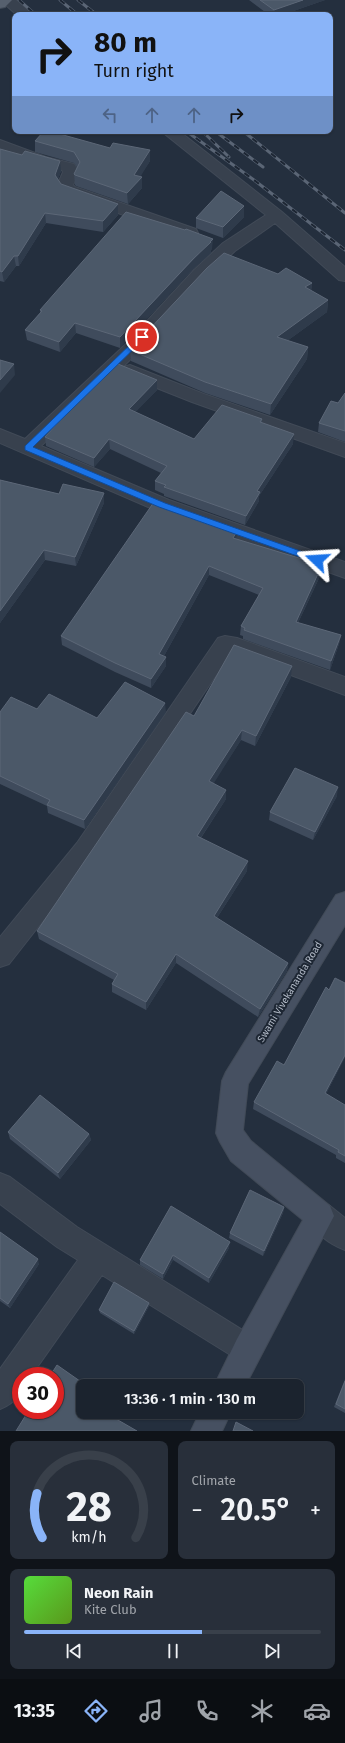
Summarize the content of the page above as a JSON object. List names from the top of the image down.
{
  "streets": {
    "street": ["Swami Vivekananda Road"]
  },
  "page": {
    "turn": ["80 m", "Turn right"],
    "limit": "30",
    "trip": "13:36 · 1 min · 130 m",
    "tile": "Climate",
    "heat": ["−", "20.5°", "+"],
    "song": ["Neon Rain", "Kite Club"],
    "tabs": "13:35",
    "gauge": ["28", "km/h"]
  }
}
